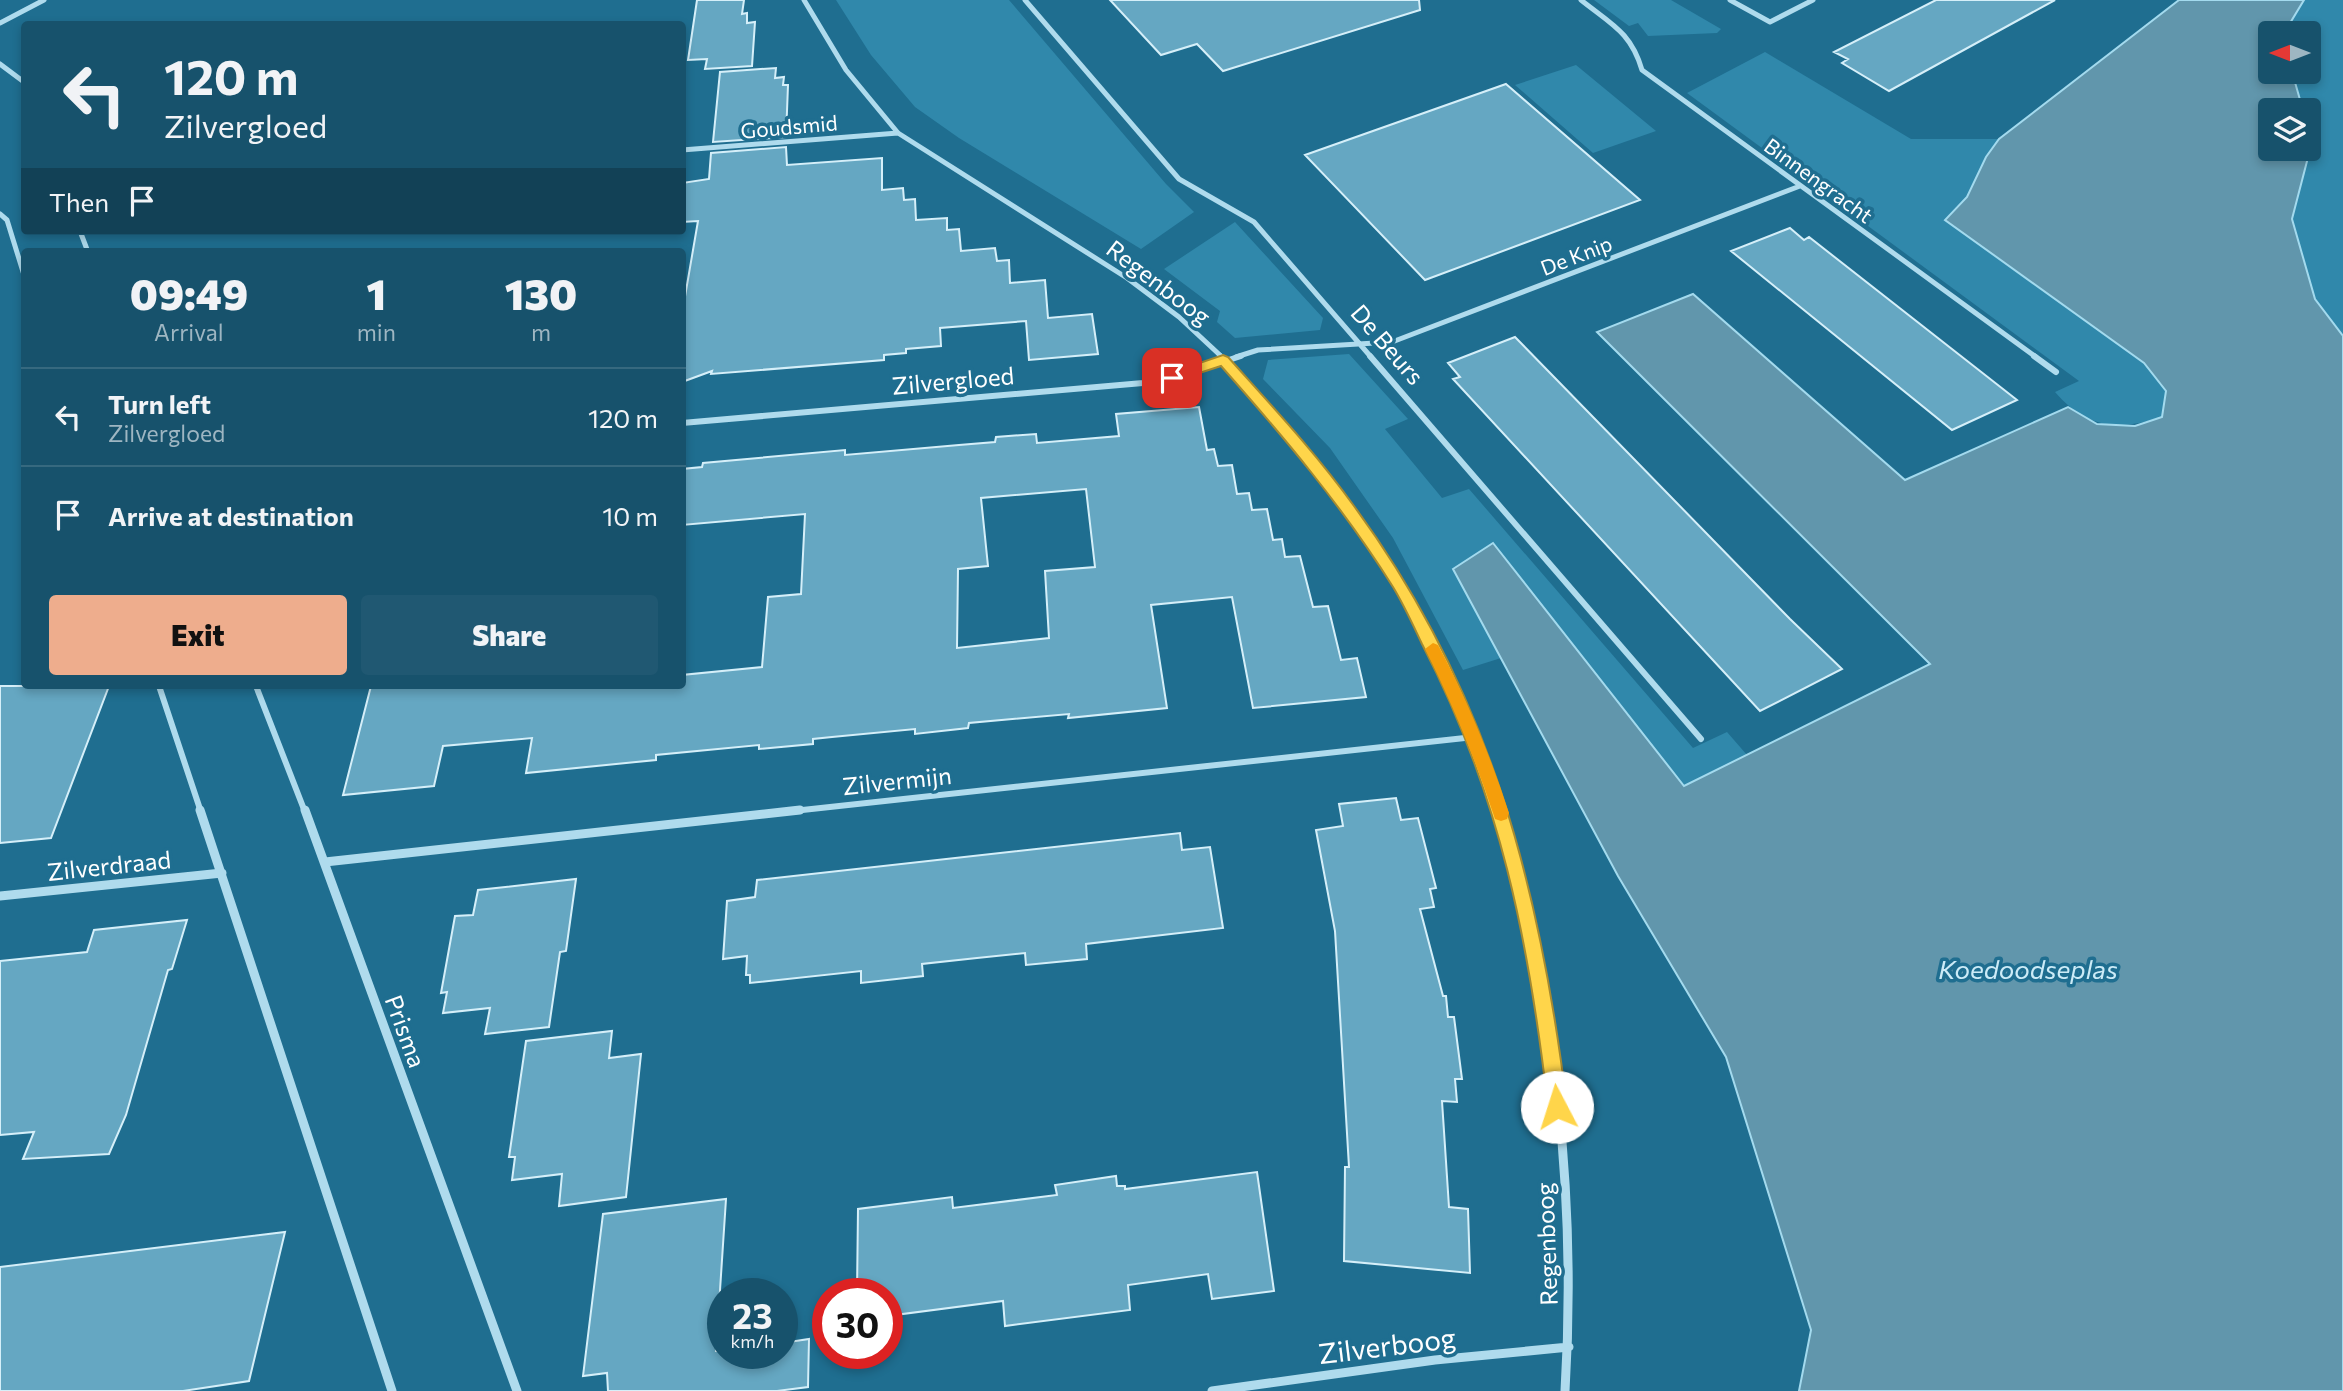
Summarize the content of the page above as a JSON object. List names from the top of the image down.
{
  "streets": {
    "street": [
      "Goudsmid",
      "Binnengracht",
      "De Knip",
      "Regenboog",
      "De Beurs",
      "Zilvergloed",
      "Zilvermijn",
      "Zilverdraad",
      "Prisma",
      "Zilverboog"
    ]
  },
  "crossings": [
    ["Goudsmid", "Regenboog"],
    ["Binnengracht", "De Knip"],
    ["De Knip", "Regenboog"],
    ["De Knip", "De Beurs"],
    ["De Knip", "Zilvergloed"],
    ["Regenboog", "Zilvergloed"],
    ["Regenboog", "Zilvermijn"],
    ["Regenboog", "Zilverboog"],
    ["Zilvermijn", "Prisma"]
  ],
  "water": ["Koedoodseplas"],
  "north": "left",
  "page": {
    "turn": ["120 m", "Zilvergloed"],
    "then": "Then",
    "eta": [
      "09:49",
      "Arrival",
      "1",
      "min",
      "130",
      "m"
    ],
    "list": [
      {
        "name": "Turn left",
        "note": "Zilvergloed",
        "value": "120 m"
      },
      {
        "name": "Arrive at destination",
        "value": "10 m"
      }
    ],
    "buttons": ["Exit", "Share"],
    "speed": "23 km/h",
    "limit": "30"
  }
}
